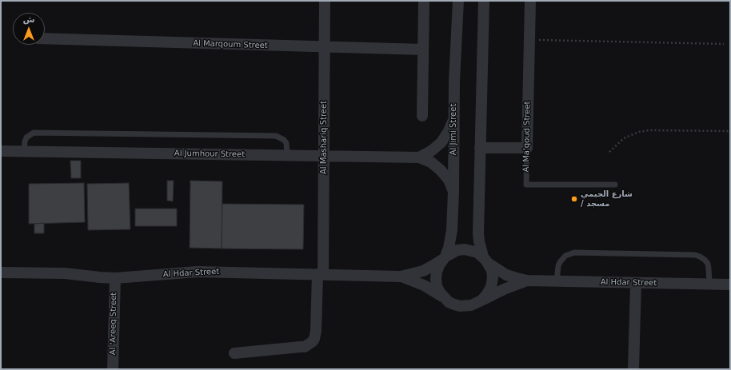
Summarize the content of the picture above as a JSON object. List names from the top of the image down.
{
  "streets": {
    "street": [
      "Al Marqoum Street",
      "Al Jimi Street",
      "Al Ma'qoud Street",
      "Al Mashariq Street",
      "Al Jumhour Street",
      "Al Hdar Street",
      "Al 'Areeq Street"
    ]
  },
  "crossings": [
    ["Al Marqoum Street", "Al Mashariq Street"],
    ["Al Jimi Street", "Al Jumhour Street"],
    ["Al Jimi Street", "Al Hdar Street"],
    ["Al Mashariq Street", "Al Jumhour Street"],
    ["Al Mashariq Street", "Al Hdar Street"],
    ["Al Hdar Street", "Al 'Areeq Street"]
  ],
  "places": ["شارع الجيمي / مسجد"],
  "north": "top"
}
